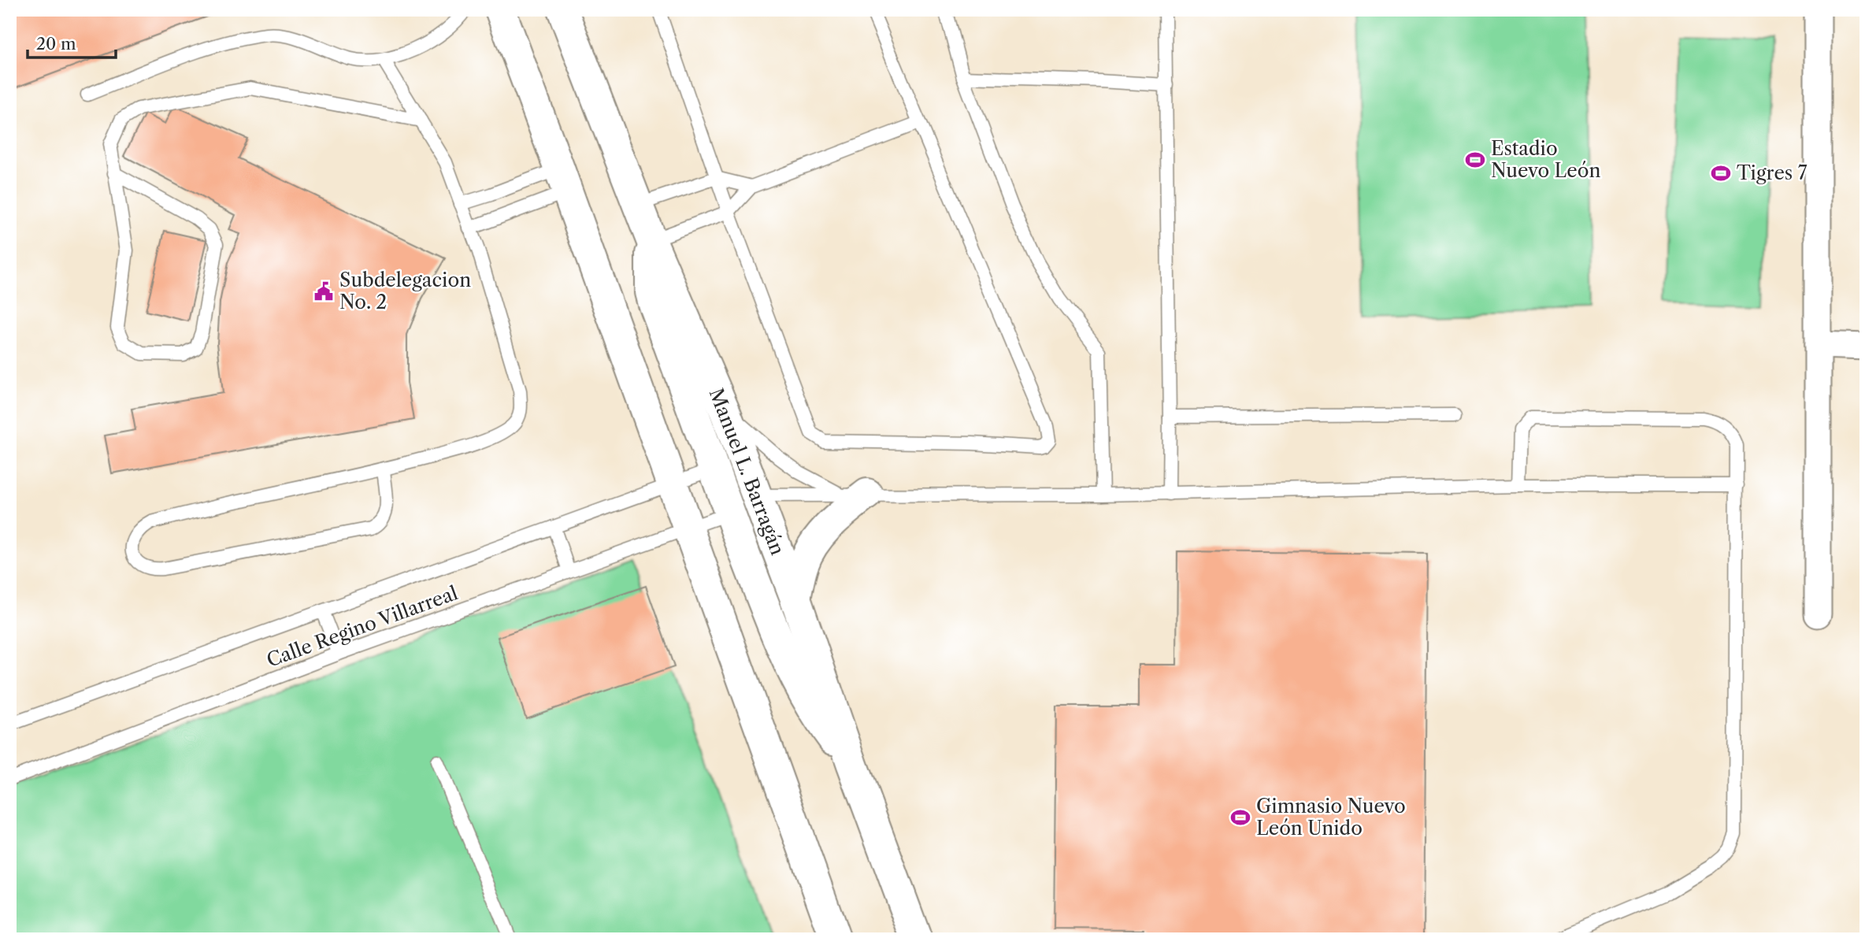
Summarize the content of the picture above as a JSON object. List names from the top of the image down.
{
  "streets": {
    "highway": ["Manuel L. Barragán"],
    "lane": ["Calle Regino Villarreal"]
  },
  "places": {
    "sports": ["Estadio Nuevo León", "Tigres 7", "Gimnasio Nuevo León Unido"],
    "public building": ["Subdelegacion No. 2"]
  },
  "scale_bar": "20 m"
}
